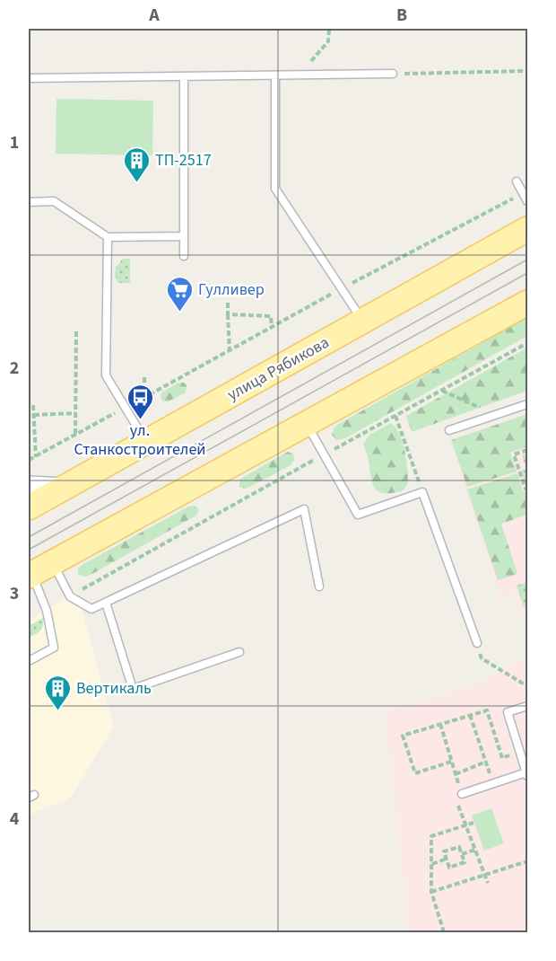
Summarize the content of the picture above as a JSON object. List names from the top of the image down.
{
  "streets": {
    "main road": ["улица Рябикова"]
  },
  "places": {
    "building": ["ТП-2517", "Вертикаль"],
    "supermarket": ["Гулливер"],
    "bus stop": ["ул. Станкостроителей"]
  },
  "grid": {
    "columns": ["A", "B"],
    "rows": [
      "1",
      "2",
      "3",
      "4"
    ]
  }
}
